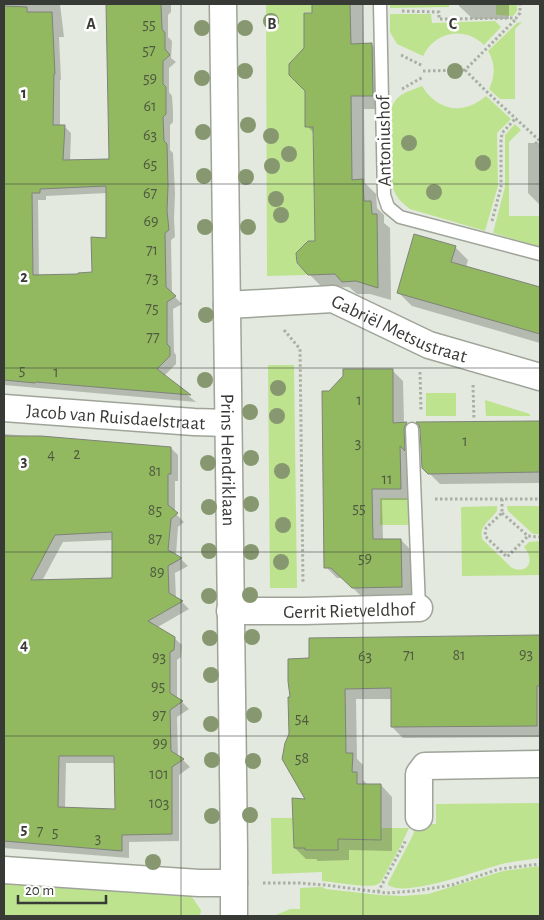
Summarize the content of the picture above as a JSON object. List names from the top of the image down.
{
  "streets": {
    "street": [
      "Gabriël Metsustraat",
      "Jacob van Ruisdaelstraat",
      "Prins Hendriklaan",
      "Gerrit Rietveldhof"
    ],
    "lane": ["Antoniushof"]
  },
  "crossings": [
    ["Gabriël Metsustraat", "Prins Hendriklaan"],
    ["Jacob van Ruisdaelstraat", "Prins Hendriklaan"],
    ["Prins Hendriklaan", "Gerrit Rietveldhof"]
  ],
  "house_numbers": [
    "55",
    "57",
    "59",
    "61",
    "63",
    "65",
    "67",
    "69",
    "71",
    "73",
    "75",
    "77",
    "5",
    "1",
    "1",
    "1",
    "3",
    "4",
    "2",
    "81",
    "11",
    "55",
    "85",
    "87",
    "59",
    "89",
    "93",
    "71",
    "81",
    "63",
    "93",
    "95",
    "97",
    "54",
    "99",
    "58",
    "101",
    "103",
    "7",
    "5",
    "3"
  ],
  "scale_bar": "20 m",
  "grid": {
    "columns": ["A", "B", "C"],
    "rows": [
      "1",
      "2",
      "3",
      "4",
      "5"
    ]
  }
}
